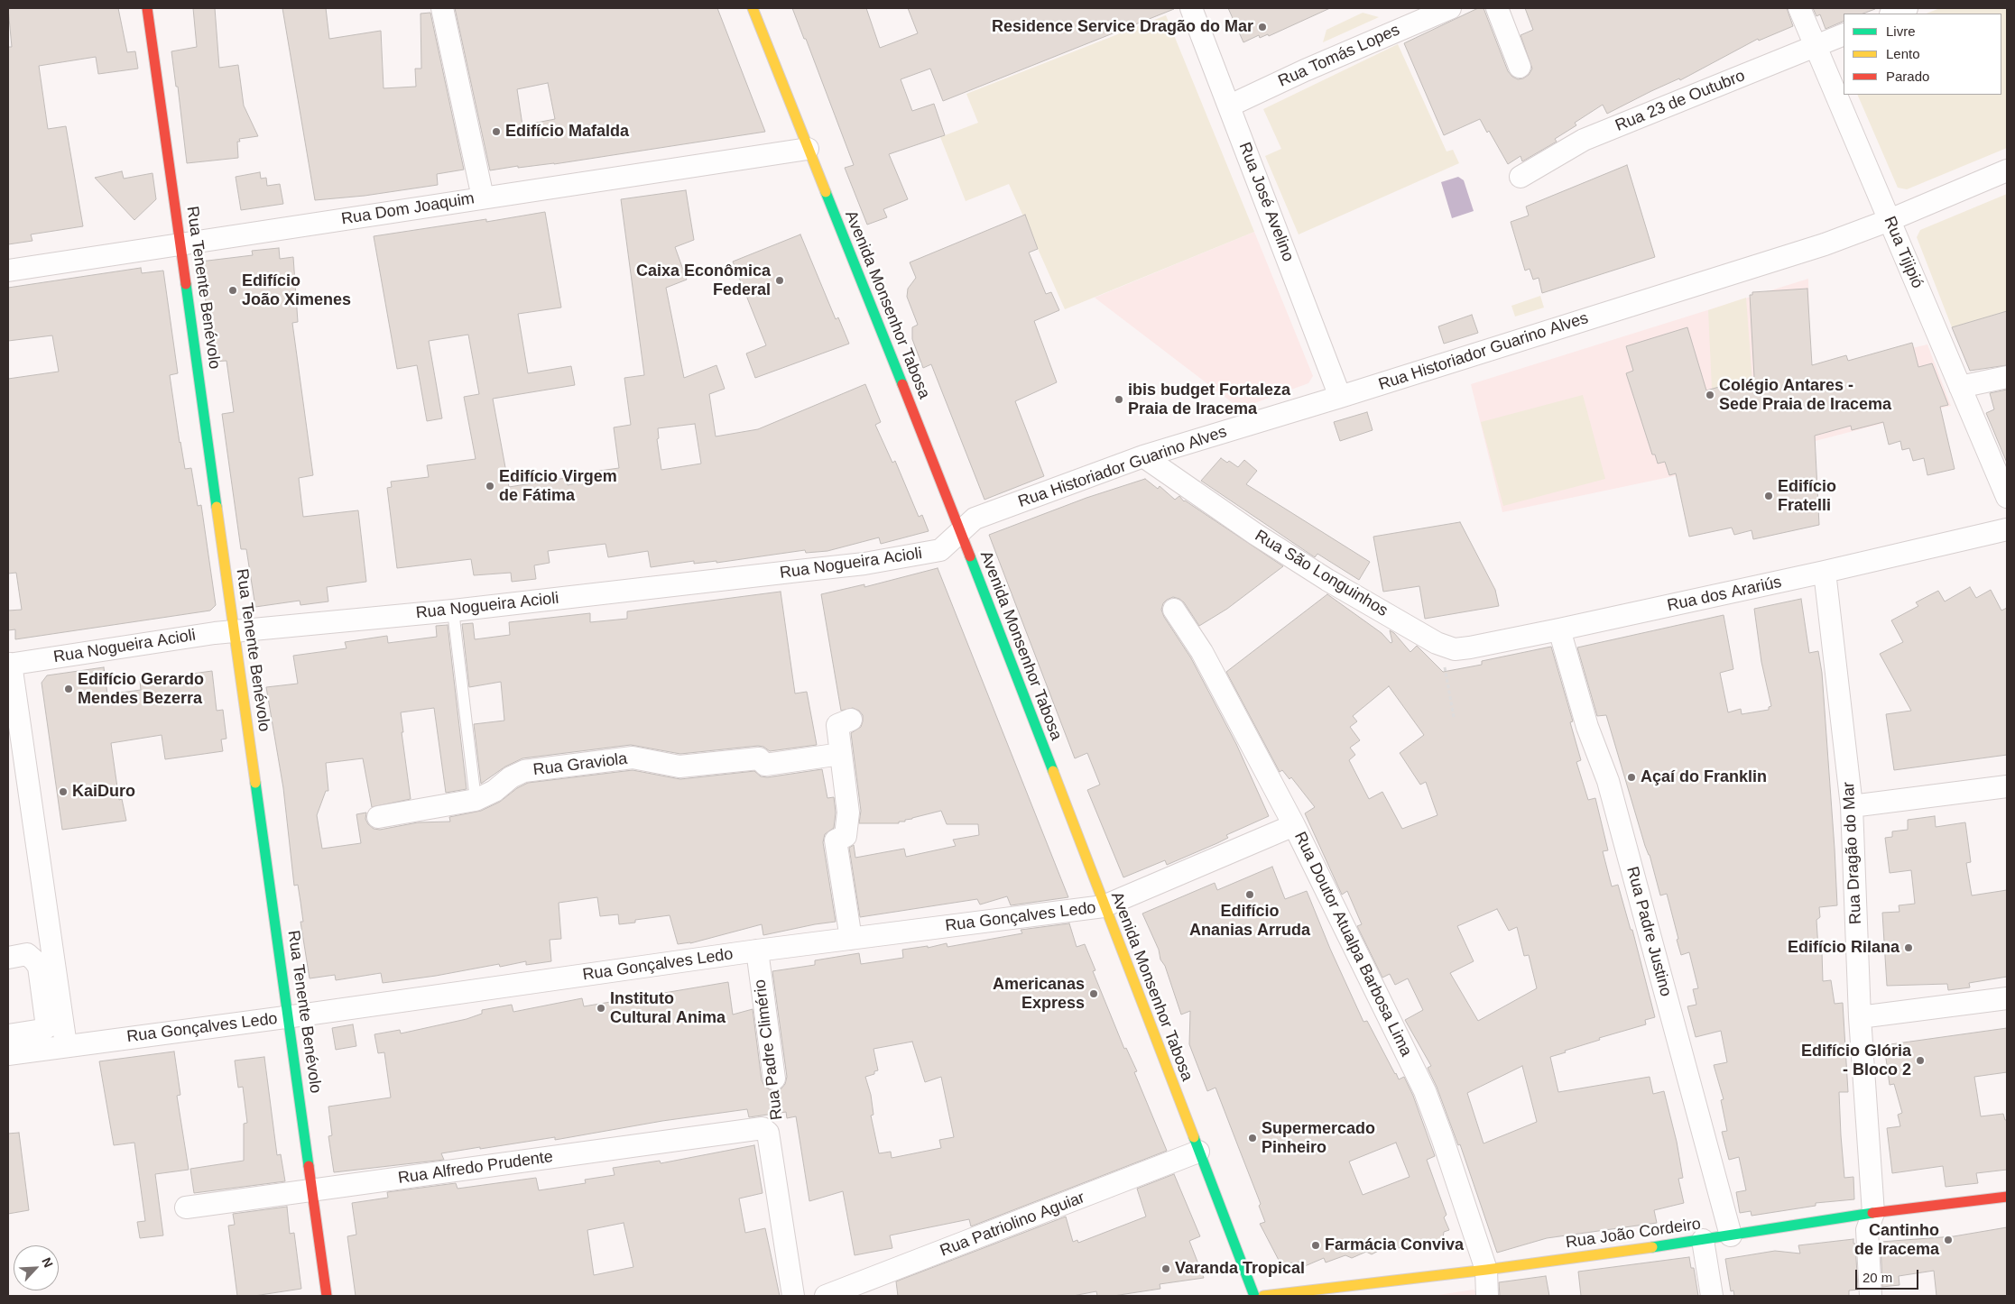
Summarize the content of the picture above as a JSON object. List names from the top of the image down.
{
  "streets": {
    "street": [
      "Rua Tomás Lopes",
      "Rua 23 de Outubro",
      "Rua José Avelino",
      "Rua Dom Joaquim",
      "Rua Tijipió",
      "Rua Tenente Benévolo",
      "Avenida Monsenhor Tabosa",
      "Rua Historiador Guarino Alves",
      "Rua Nogueira Acioli",
      "Rua São Longuinhos",
      "Rua dos Arariús",
      "Rua Graviola",
      "Rua Dragão do Mar",
      "Rua Gonçalves Ledo",
      "Rua Padre Justino",
      "Rua Doutor Atualpa Barbosa Lima",
      "Rua Padre Climério",
      "Rua Alfredo Prudente",
      "Rua Patriolino Aguiar",
      "Rua João Cordeiro"
    ]
  },
  "crossings": [
    ["Rua Tomás Lopes", "Rua José Avelino"],
    ["Rua 23 de Outubro", "Rua Tijipió"],
    ["Rua José Avelino", "Rua Historiador Guarino Alves"],
    ["Rua Dom Joaquim", "Rua Tenente Benévolo"],
    ["Rua Dom Joaquim", "Avenida Monsenhor Tabosa"],
    ["Rua Tijipió", "Rua Historiador Guarino Alves"],
    ["Rua Tenente Benévolo", "Rua Nogueira Acioli"],
    ["Rua Tenente Benévolo", "Rua Gonçalves Ledo"],
    ["Rua Tenente Benévolo", "Rua Alfredo Prudente"],
    ["Avenida Monsenhor Tabosa", "Rua Historiador Guarino Alves"],
    ["Avenida Monsenhor Tabosa", "Rua Nogueira Acioli"],
    ["Avenida Monsenhor Tabosa", "Rua Gonçalves Ledo"],
    ["Avenida Monsenhor Tabosa", "Rua Patriolino Aguiar"],
    ["Rua Historiador Guarino Alves", "Rua Nogueira Acioli"],
    ["Rua Historiador Guarino Alves", "Rua São Longuinhos"],
    ["Rua São Longuinhos", "Rua dos Arariús"],
    ["Rua dos Arariús", "Rua Dragão do Mar"],
    ["Rua dos Arariús", "Rua Padre Justino"],
    ["Rua Dragão do Mar", "Rua João Cordeiro"],
    ["Rua Gonçalves Ledo", "Rua Doutor Atualpa Barbosa Lima"],
    ["Rua Gonçalves Ledo", "Rua Padre Climério"],
    ["Rua Padre Justino", "Rua João Cordeiro"],
    ["Rua Doutor Atualpa Barbosa Lima", "Rua João Cordeiro"],
    ["Rua Padre Climério", "Rua Alfredo Prudente"]
  ],
  "places": [
    "Residence Service Dragão do Mar",
    "Edifício Mafalda",
    "Caixa Econômica Federal",
    "Edifício João Ximenes",
    "Colégio Antares - Sede Praia de Iracema",
    "ibis budget Fortaleza Praia de Iracema",
    "Edifício Virgem de Fátima",
    "Edifício Fratelli",
    "Edifício Gerardo Mendes Bezerra",
    "Açaí do Franklin",
    "KaiDuro",
    "Edifício Ananias Arruda",
    "Edifício Rilana",
    "Americanas Express",
    "Instituto Cultural Anima",
    "Edifício Glória - Bloco 2",
    "Supermercado Pinheiro",
    "Cantinho de Iracema",
    "Farmácia Conviva",
    "Varanda Tropical"
  ],
  "legend": ["Livre", "Lento", "Parado"],
  "scale_bar": "20 m",
  "north": "top right"
}
